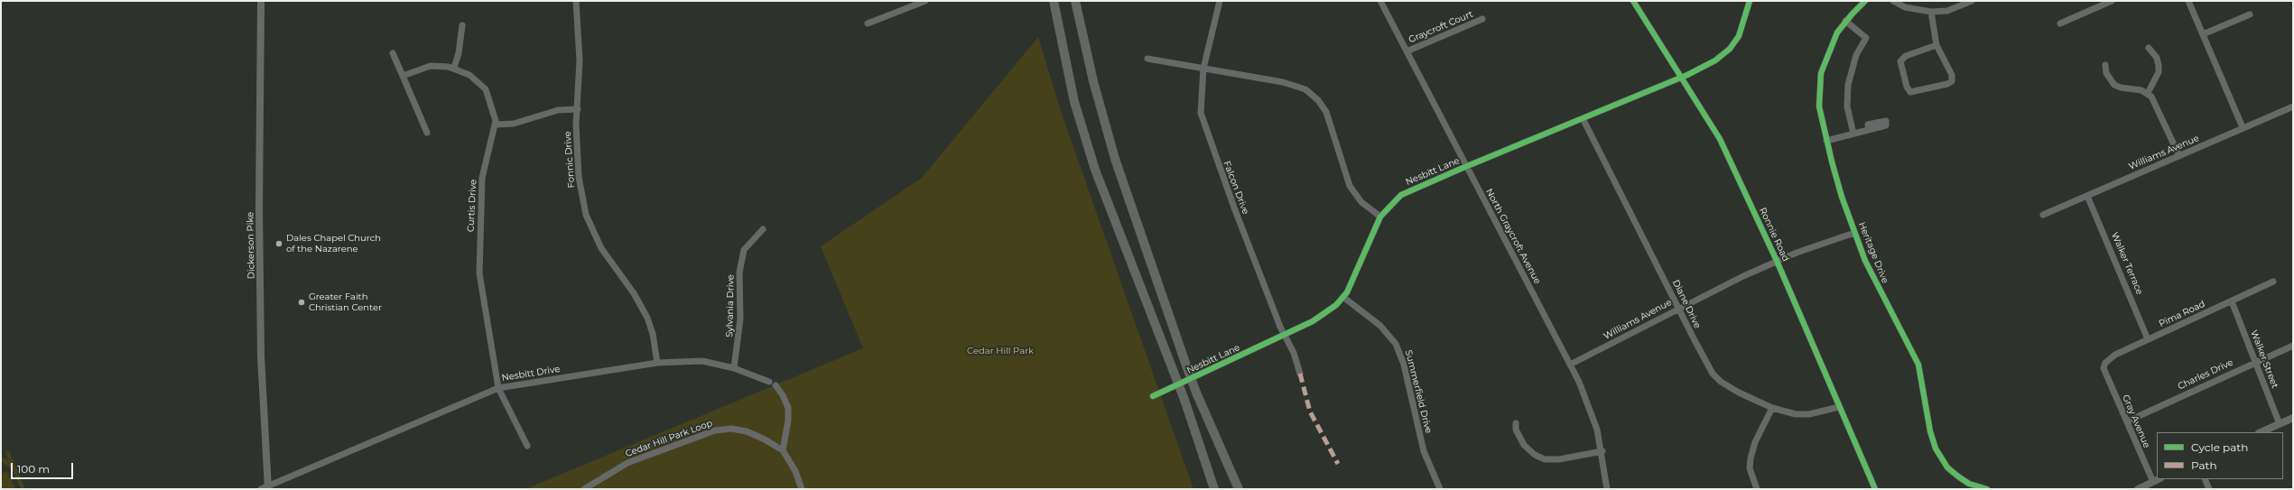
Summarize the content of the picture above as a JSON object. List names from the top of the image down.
{
  "streets": {
    "main road": ["Dickerson Pike"],
    "street": [
      "Graycroft Court",
      "Williams Avenue",
      "Fonnic Drive",
      "Nesbitt Lane",
      "Falcon Drive",
      "Curtis Drive",
      "Ronnie Road",
      "North Graycroft Avenue",
      "Heritage Drive",
      "Walker Terrace",
      "Diane Drive",
      "Sylvania Drive",
      "Pima Road",
      "Walker Street",
      "Nesbitt Drive",
      "Charles Drive",
      "Summerfield Drive",
      "Gray Avenue",
      "Cedar Hill Park Loop"
    ]
  },
  "crossings": [
    ["Graycroft Court", "North Graycroft Avenue"],
    ["Williams Avenue", "Ronnie Road"],
    ["Williams Avenue", "North Graycroft Avenue"],
    ["Williams Avenue", "Heritage Drive"],
    ["Williams Avenue", "Walker Terrace"],
    ["Williams Avenue", "Diane Drive"],
    ["Fonnic Drive", "Nesbitt Drive"],
    ["Nesbitt Lane", "Falcon Drive"],
    ["Nesbitt Lane", "Ronnie Road"],
    ["Nesbitt Lane", "North Graycroft Avenue"],
    ["Nesbitt Lane", "Diane Drive"],
    ["Nesbitt Lane", "Summerfield Drive"],
    ["Curtis Drive", "Nesbitt Drive"],
    ["Ronnie Road", "Diane Drive"],
    ["Dickerson Pike", "Nesbitt Drive"],
    ["Walker Terrace", "Pima Road"],
    ["Sylvania Drive", "Nesbitt Drive"],
    ["Pima Road", "Walker Street"],
    ["Pima Road", "Gray Avenue"],
    ["Walker Street", "Charles Drive"],
    ["Charles Drive", "Gray Avenue"]
  ],
  "parks": ["Cedar Hill Park"],
  "places": ["Dales Chapel Church of the Nazarene", "Greater Faith Christian Center"],
  "legend": ["Cycle path", "Path"],
  "scale_bar": "100 m"
}
